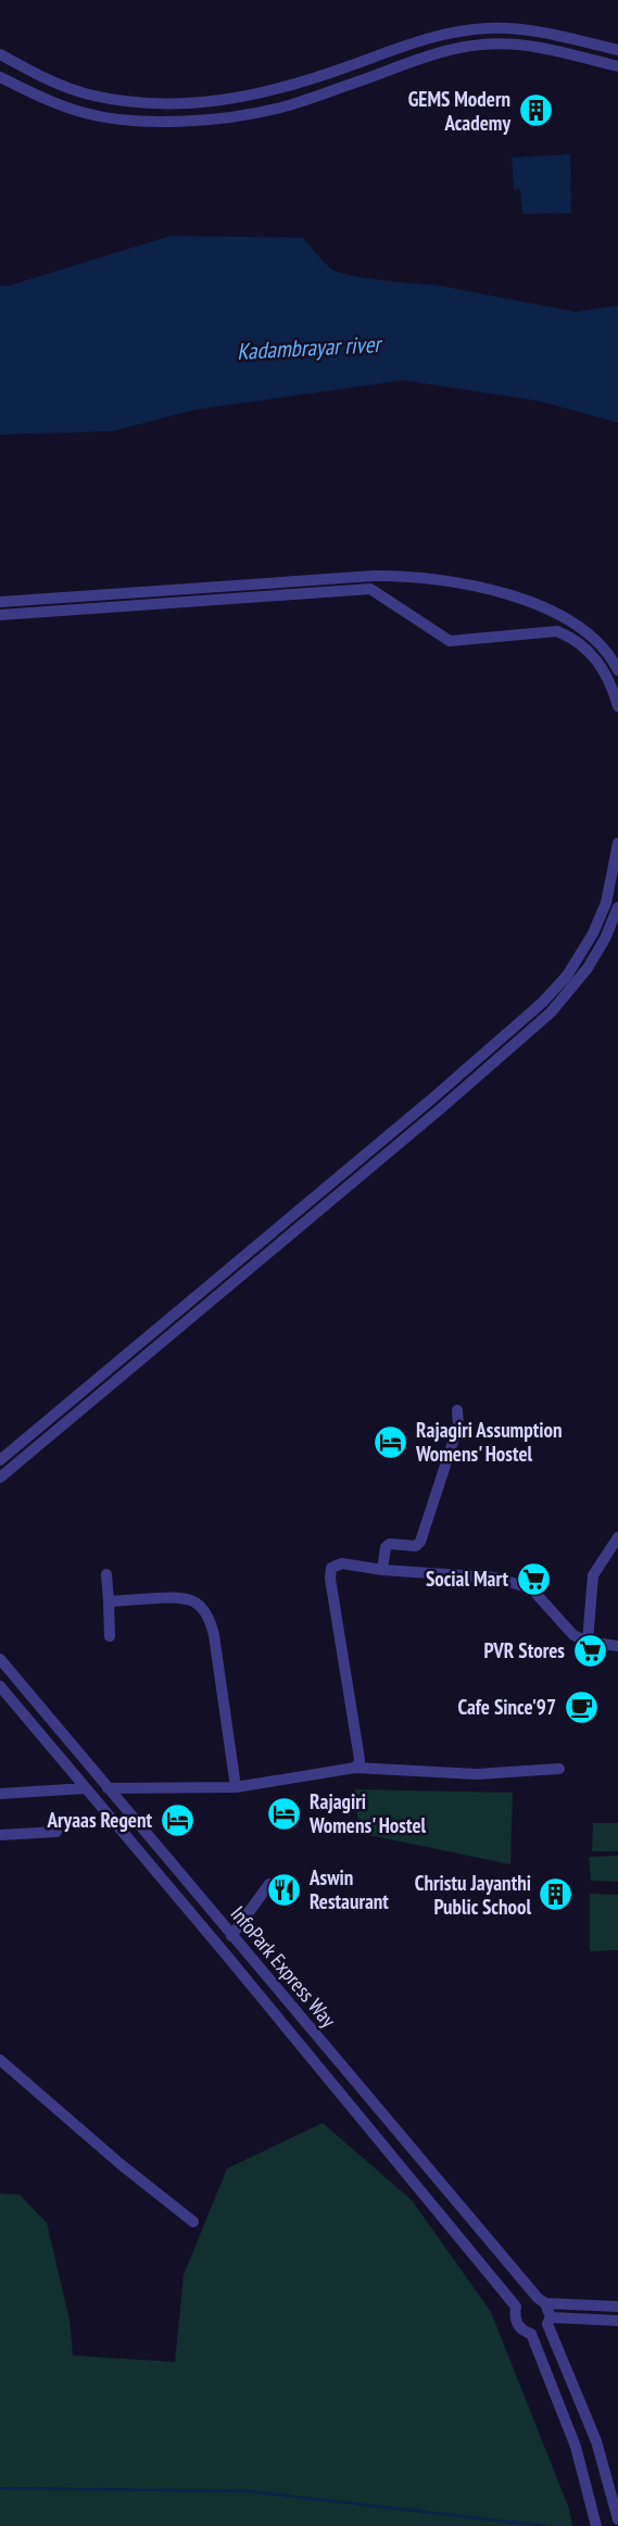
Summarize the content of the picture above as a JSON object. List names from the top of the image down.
{
  "streets": {
    "street": ["InfoPark Express Way"]
  },
  "water": ["Kadambrayar river"],
  "places": {
    "building": ["GEMS Modern Academy", "Christu Jayanthi Public School"],
    "hotel": ["Rajagiri Assumption Womens' Hostel", "Rajagiri Womens' Hostel", "Aryaas Regent"],
    "supermarket": ["Social Mart", "PVR Stores"],
    "cafe": ["Cafe Since'97"],
    "restaurant": ["Aswin Restaurant"]
  }
}
